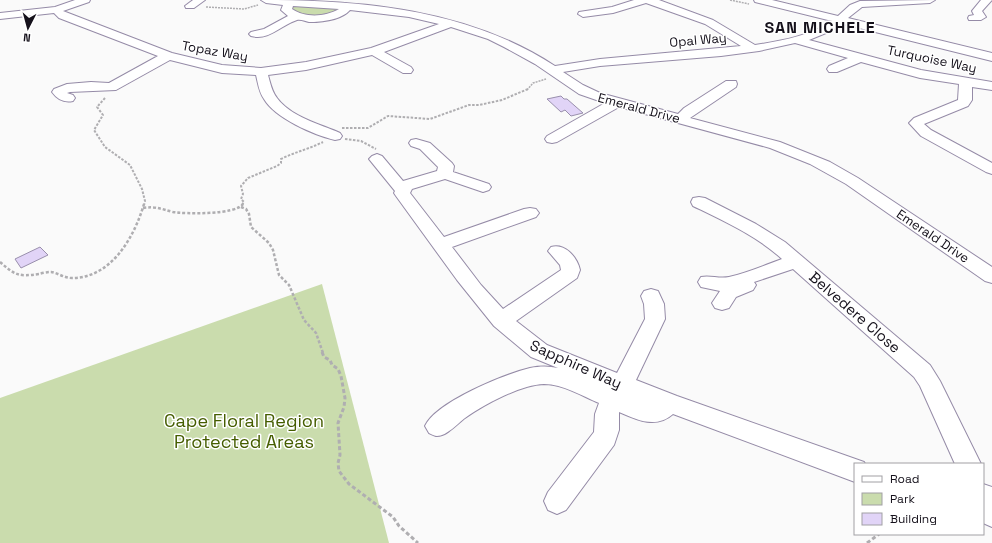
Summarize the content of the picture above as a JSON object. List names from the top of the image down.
{
  "streets": {
    "street": [
      "Opal Way",
      "Topaz Way",
      "Turquoise Way",
      "Emerald Drive",
      "Belvedere Close",
      "Sapphire Way"
    ]
  },
  "crossings": [
    ["Opal Way", "Turquoise Way"],
    ["Opal Way", "Emerald Drive"],
    ["Topaz Way", "Emerald Drive"]
  ],
  "districts": ["SAN MICHELE"],
  "parks": ["Cape Floral Region Protected Areas"],
  "legend": ["Road", "Park", "Building"],
  "north": "bottom"
}
